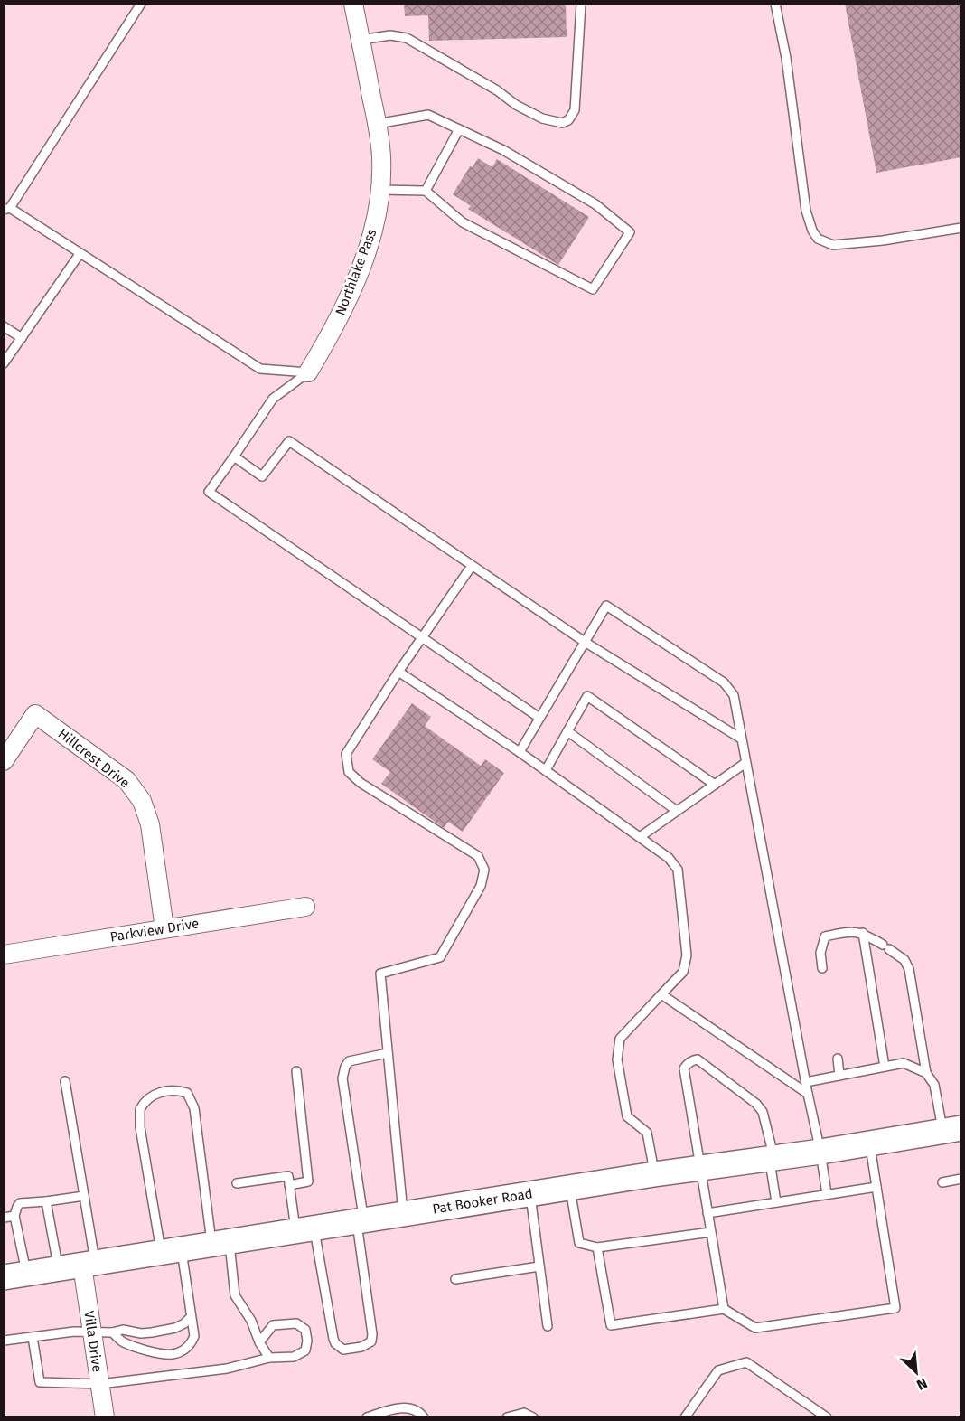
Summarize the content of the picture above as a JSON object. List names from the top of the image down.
{
  "streets": {
    "main road": ["Pat Booker Road"],
    "street": [
      "Northlake Pass",
      "Hillcrest Drive",
      "Parkview Drive",
      "Villa Drive"
    ]
  },
  "crossings": [
    ["Hillcrest Drive", "Parkview Drive"],
    ["Pat Booker Road", "Villa Drive"]
  ],
  "north": "bottom right"
}
